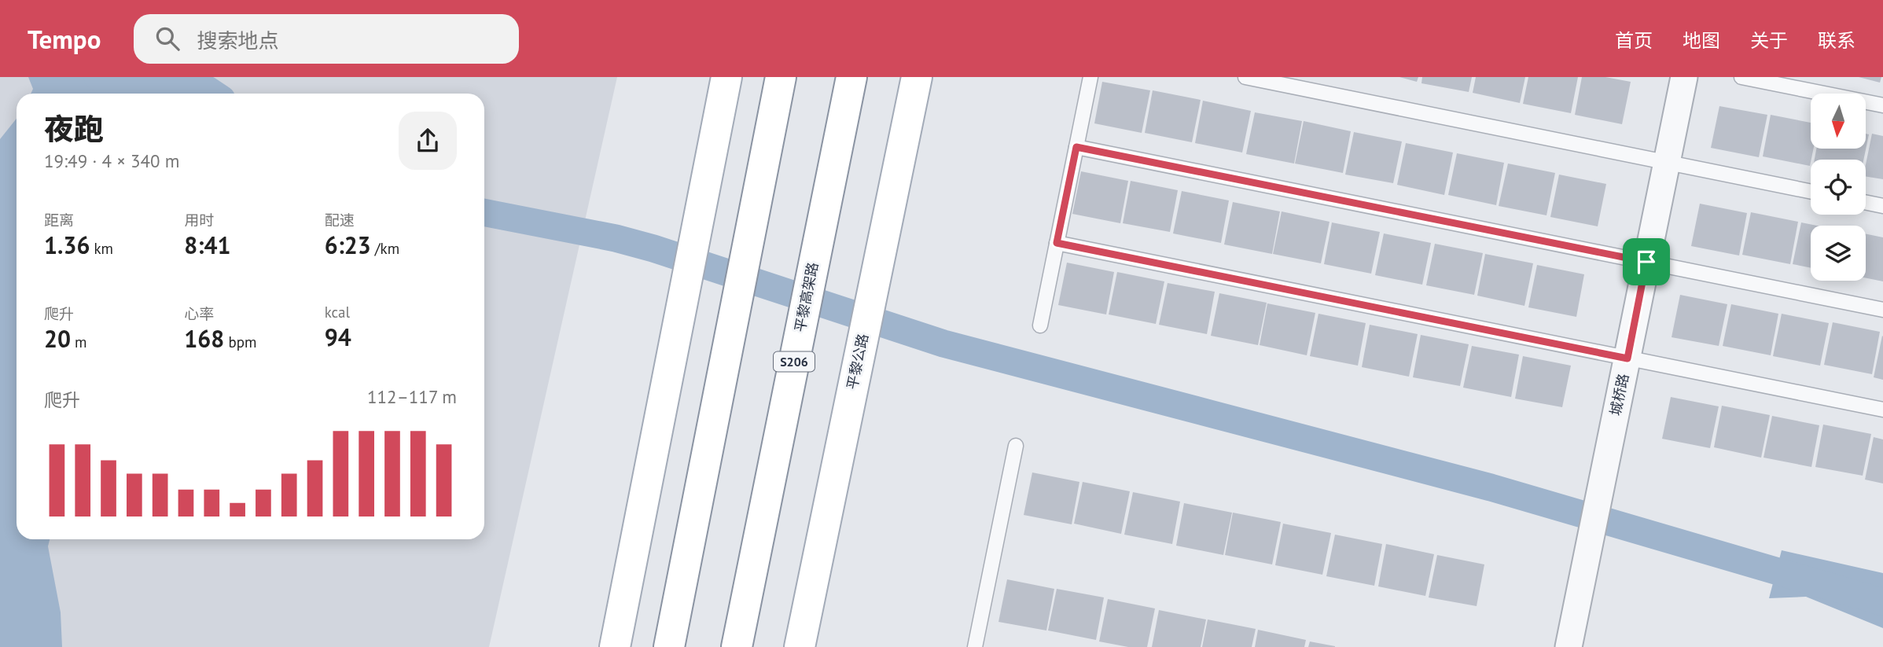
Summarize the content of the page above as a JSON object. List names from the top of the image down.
{
  "streets": {
    "main road": ["平黎高架路", "S206", "平黎公路"],
    "street": ["城桥路"]
  },
  "north": "bottom",
  "page": {
    "header": "Tempo",
    "search": "搜索地点",
    "nav": [
      "首页",
      "地图",
      "关于",
      "联系"
    ],
    "heading": ["夜跑", "19:49 · 4 × 340 m"],
    "stats": [
      ["距离", "1.36 km"],
      ["用时", "8:41"],
      ["配速", "6:23 /km"],
      ["爬升", "20 m"],
      ["心率", "168 bpm"],
      ["kcal", "94"]
    ],
    "chart": ["爬升", "112–117 m"]
  }
}
